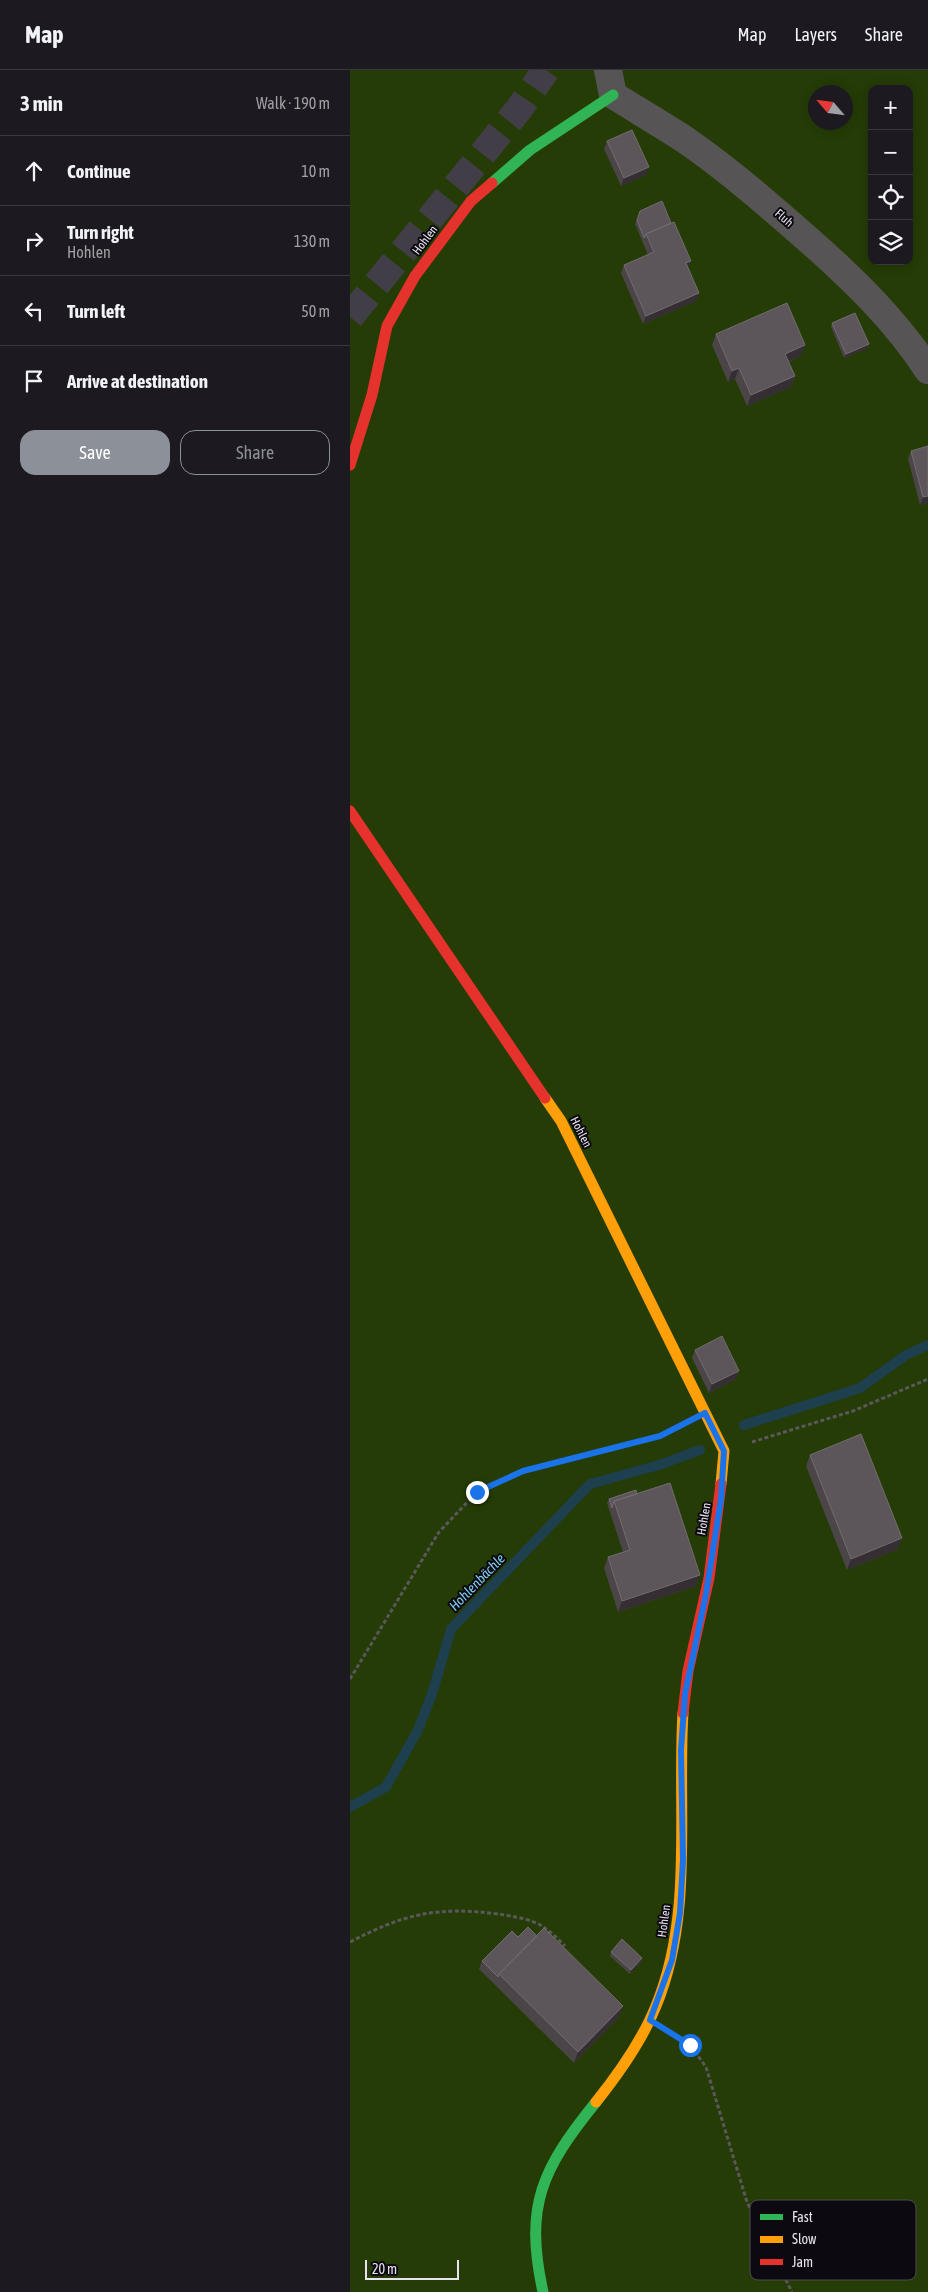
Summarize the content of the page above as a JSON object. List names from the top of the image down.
{
  "streets": {
    "street": ["Fluh", "Hohlen"]
  },
  "crossings": [
    ["Fluh", "Hohlen"]
  ],
  "water": ["Hohlenbächle"],
  "legend": ["Fast", "Slow", "Jam"],
  "scale_bar": "20 m",
  "north": "top left",
  "page": {
    "header": "Map",
    "nav": ["Map", "Layers", "Share"],
    "heading": ["3 min", "Walk · 190 m"],
    "map_buttons": ["+", "−"],
    "list": [
      ["Continue", "10 m"],
      ["Turn right", "Hohlen", "130 m"],
      ["Turn left", "50 m"],
      "Arrive at destination"
    ],
    "buttons": ["Save", "Share"],
    "scale": "20 m"
  }
}
